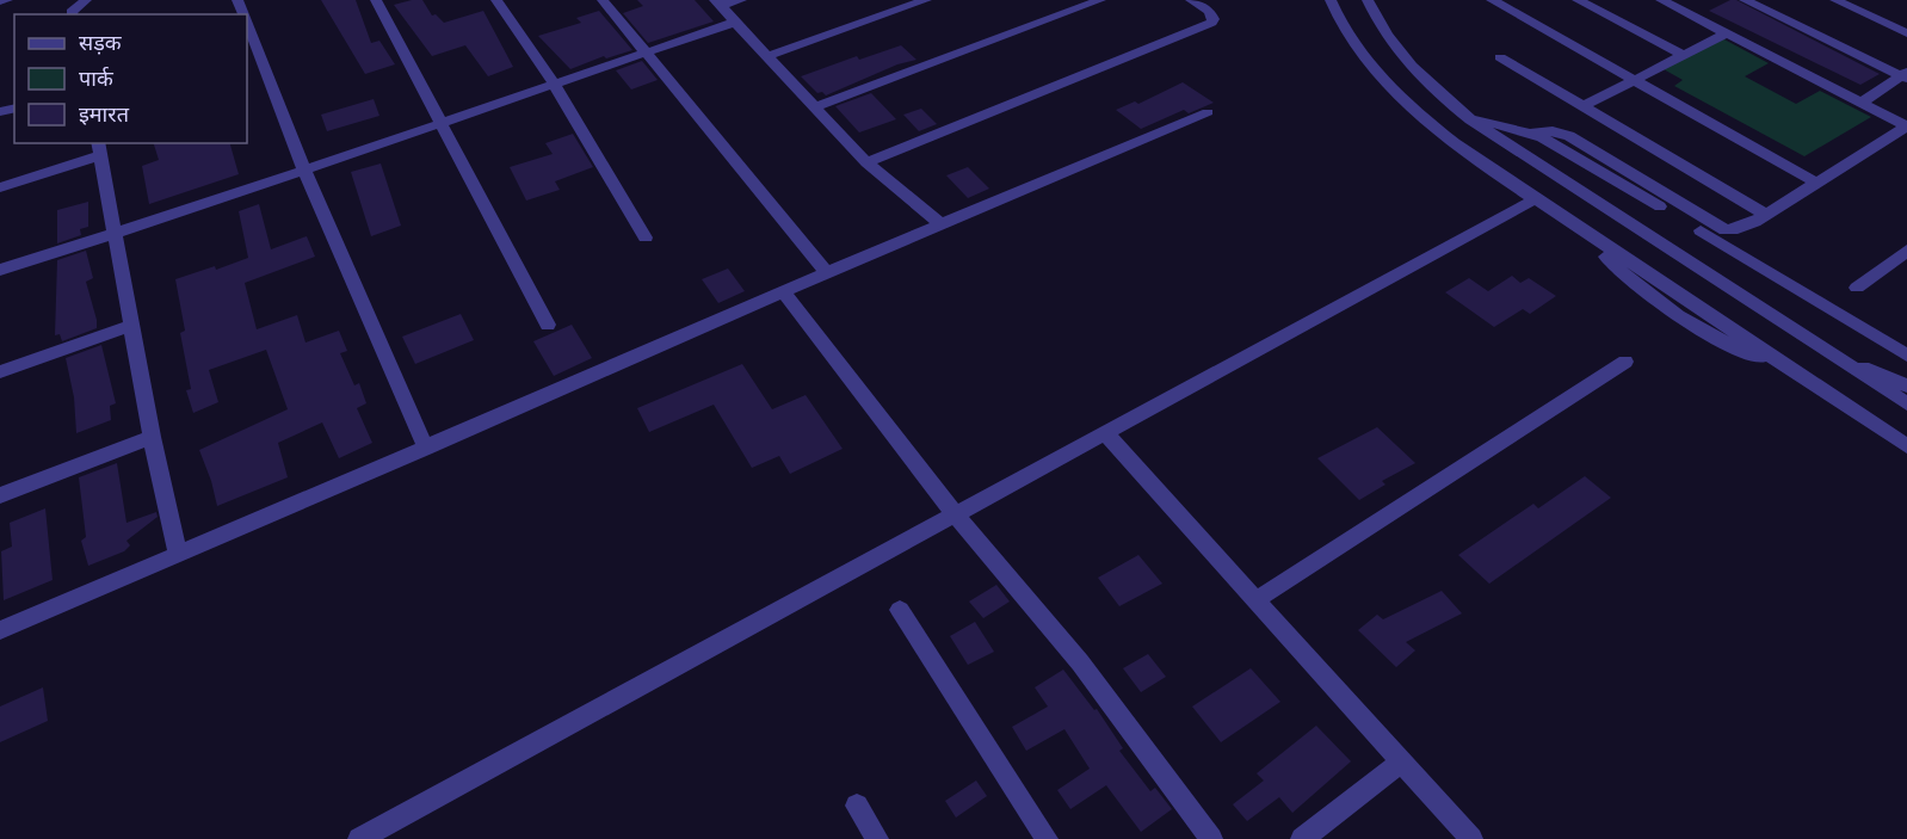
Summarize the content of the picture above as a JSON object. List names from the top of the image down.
{
  "legend": ["सड़क", "पार्क", "इमारत"]
}
